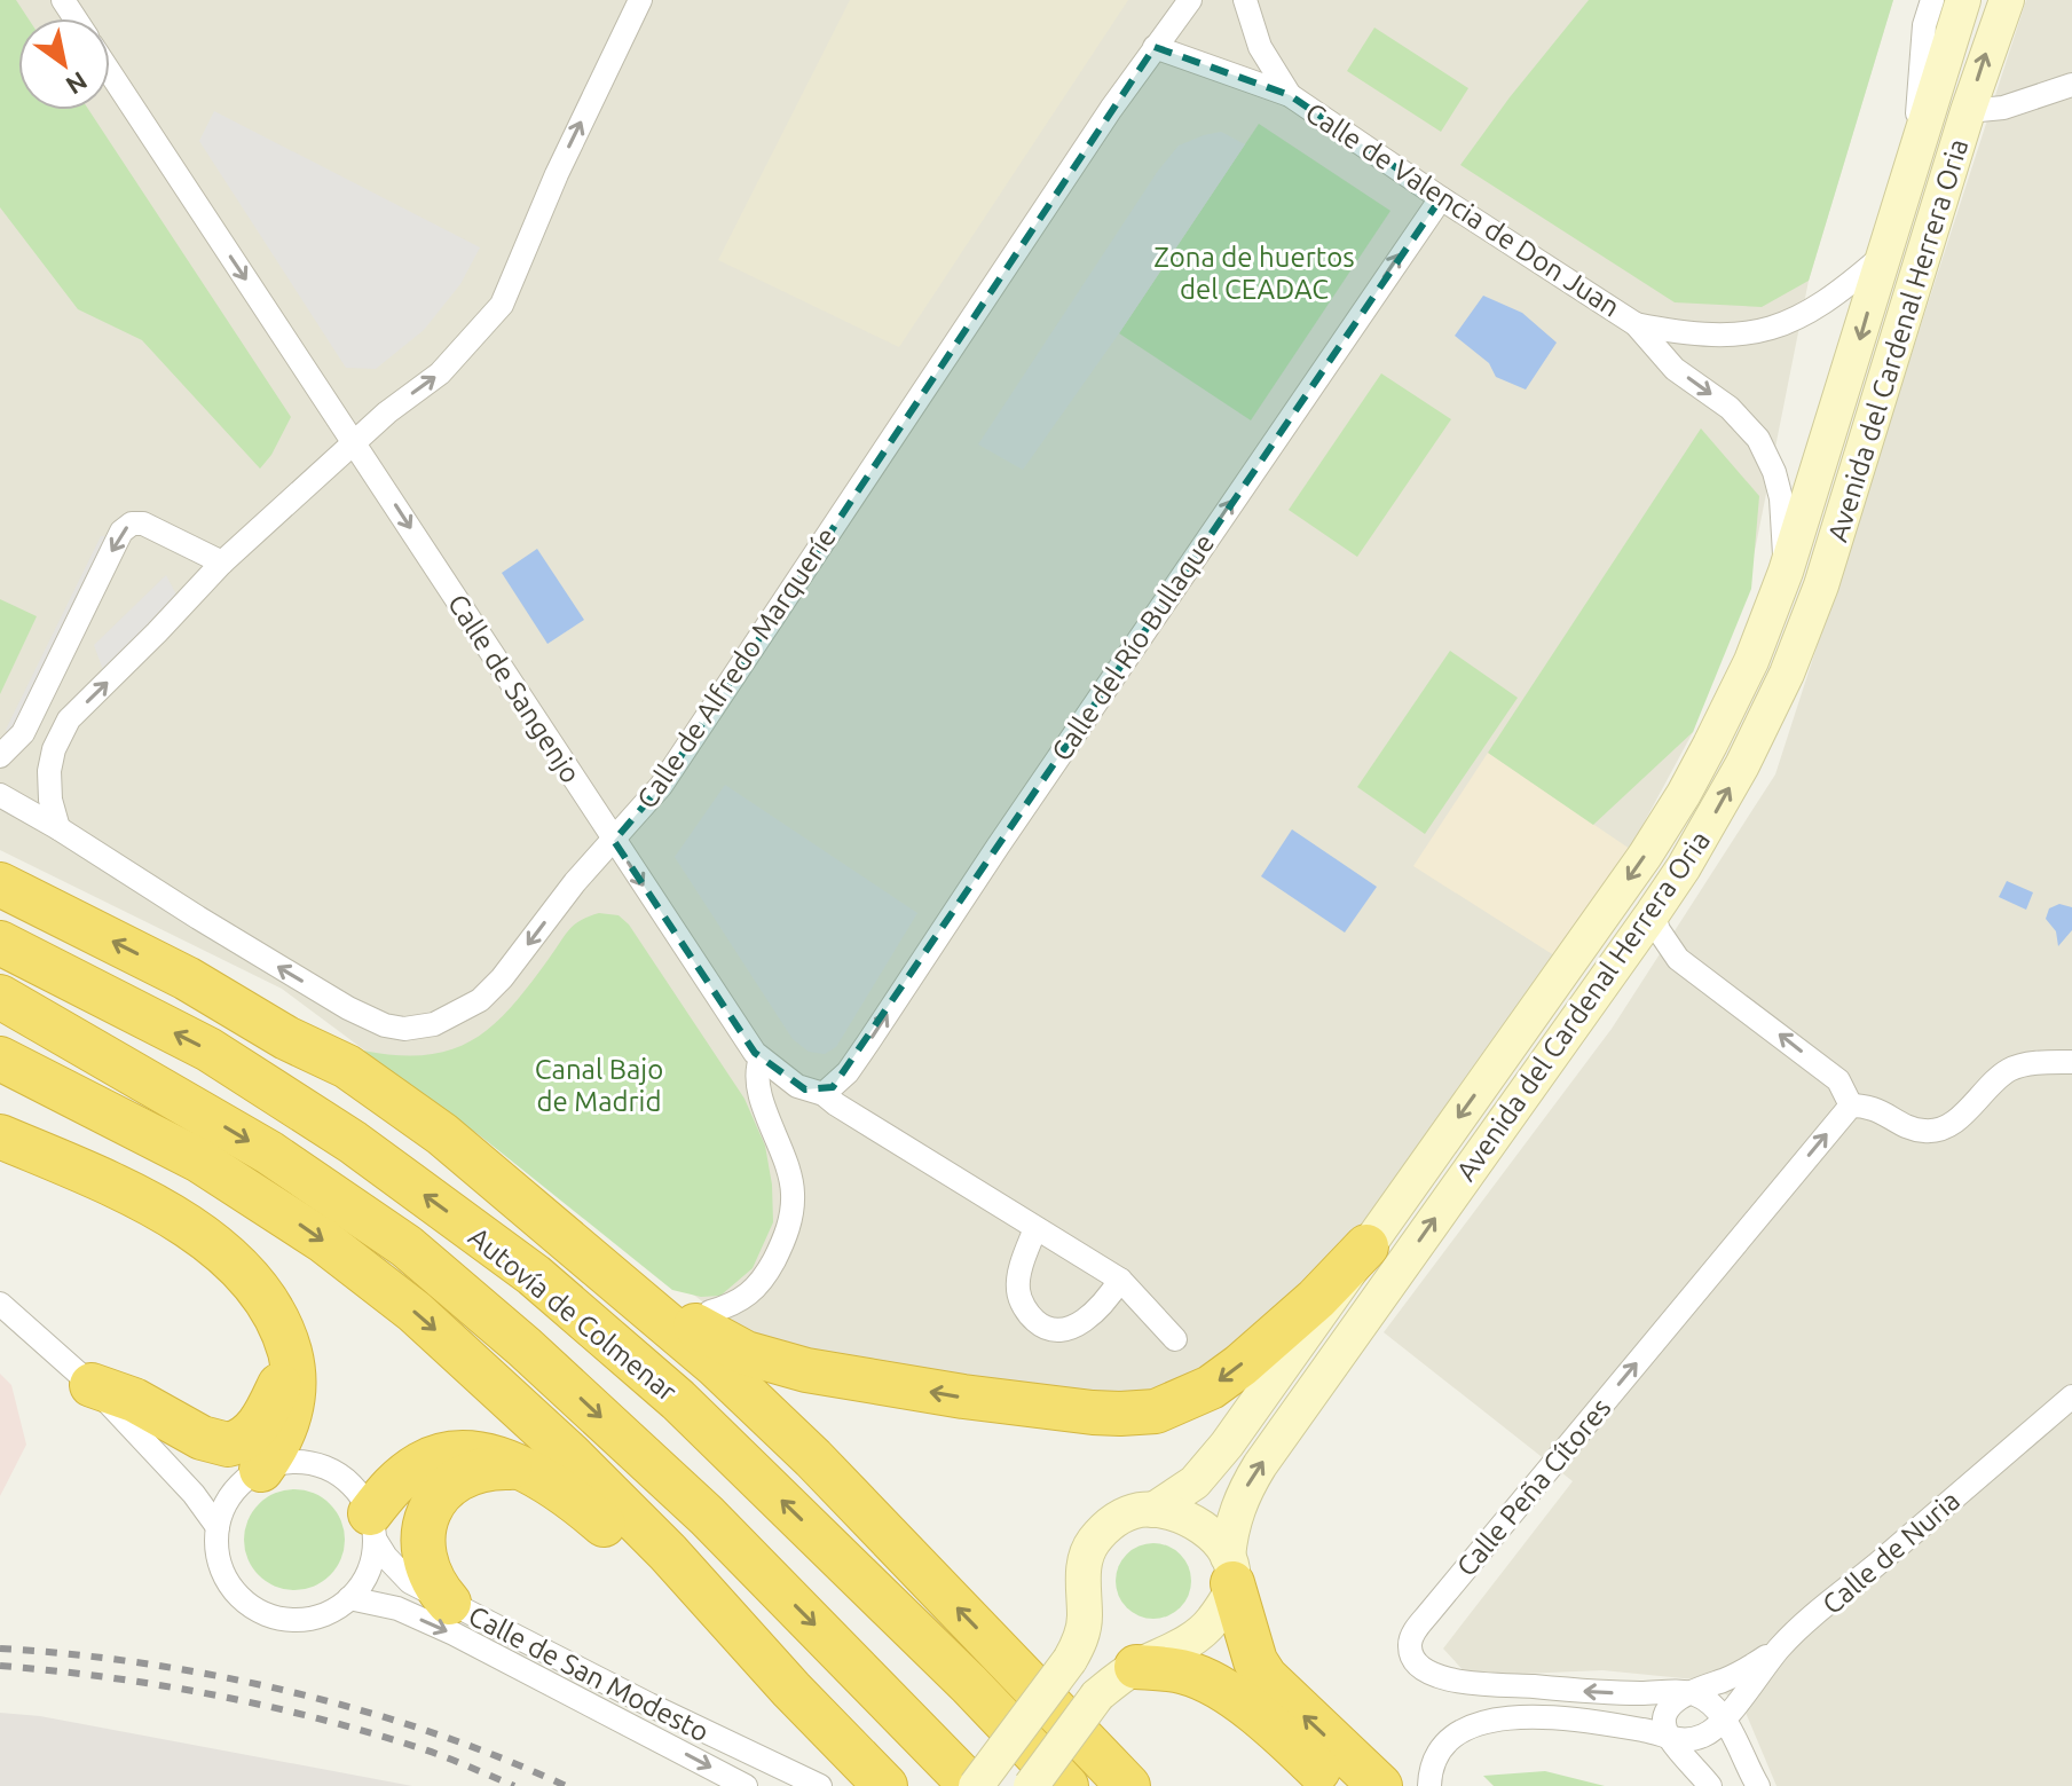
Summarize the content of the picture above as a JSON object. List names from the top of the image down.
{
  "streets": {
    "highway": ["Autovía de Colmenar"],
    "main road": ["Avenida del Cardenal Herrera Oria"],
    "street": [
      "Calle de Valencia de Don Juan",
      "Calle del Río Bullaque",
      "Calle de Alfredo Marqueríe",
      "Calle de Sangenjo",
      "Calle Peña Cítores",
      "Calle de Nuria",
      "Calle de San Modesto"
    ]
  },
  "crossings": [
    ["Calle de Valencia de Don Juan", "Avenida del Cardenal Herrera Oria"],
    ["Calle de Valencia de Don Juan", "Calle del Río Bullaque"],
    ["Calle de Valencia de Don Juan", "Calle de Alfredo Marqueríe"],
    ["Avenida del Cardenal Herrera Oria", "Autovía de Colmenar"],
    ["Calle del Río Bullaque", "Calle de Sangenjo"],
    ["Calle de Alfredo Marqueríe", "Calle de Sangenjo"],
    ["Calle Peña Cítores", "Calle de Nuria"]
  ],
  "one_way": ["Calle del Río Bullaque", "Calle de Sangenjo"],
  "parks": ["Zona de huertos del CEADAC", "Canal Bajo de Madrid"],
  "north": "bottom right"
}
